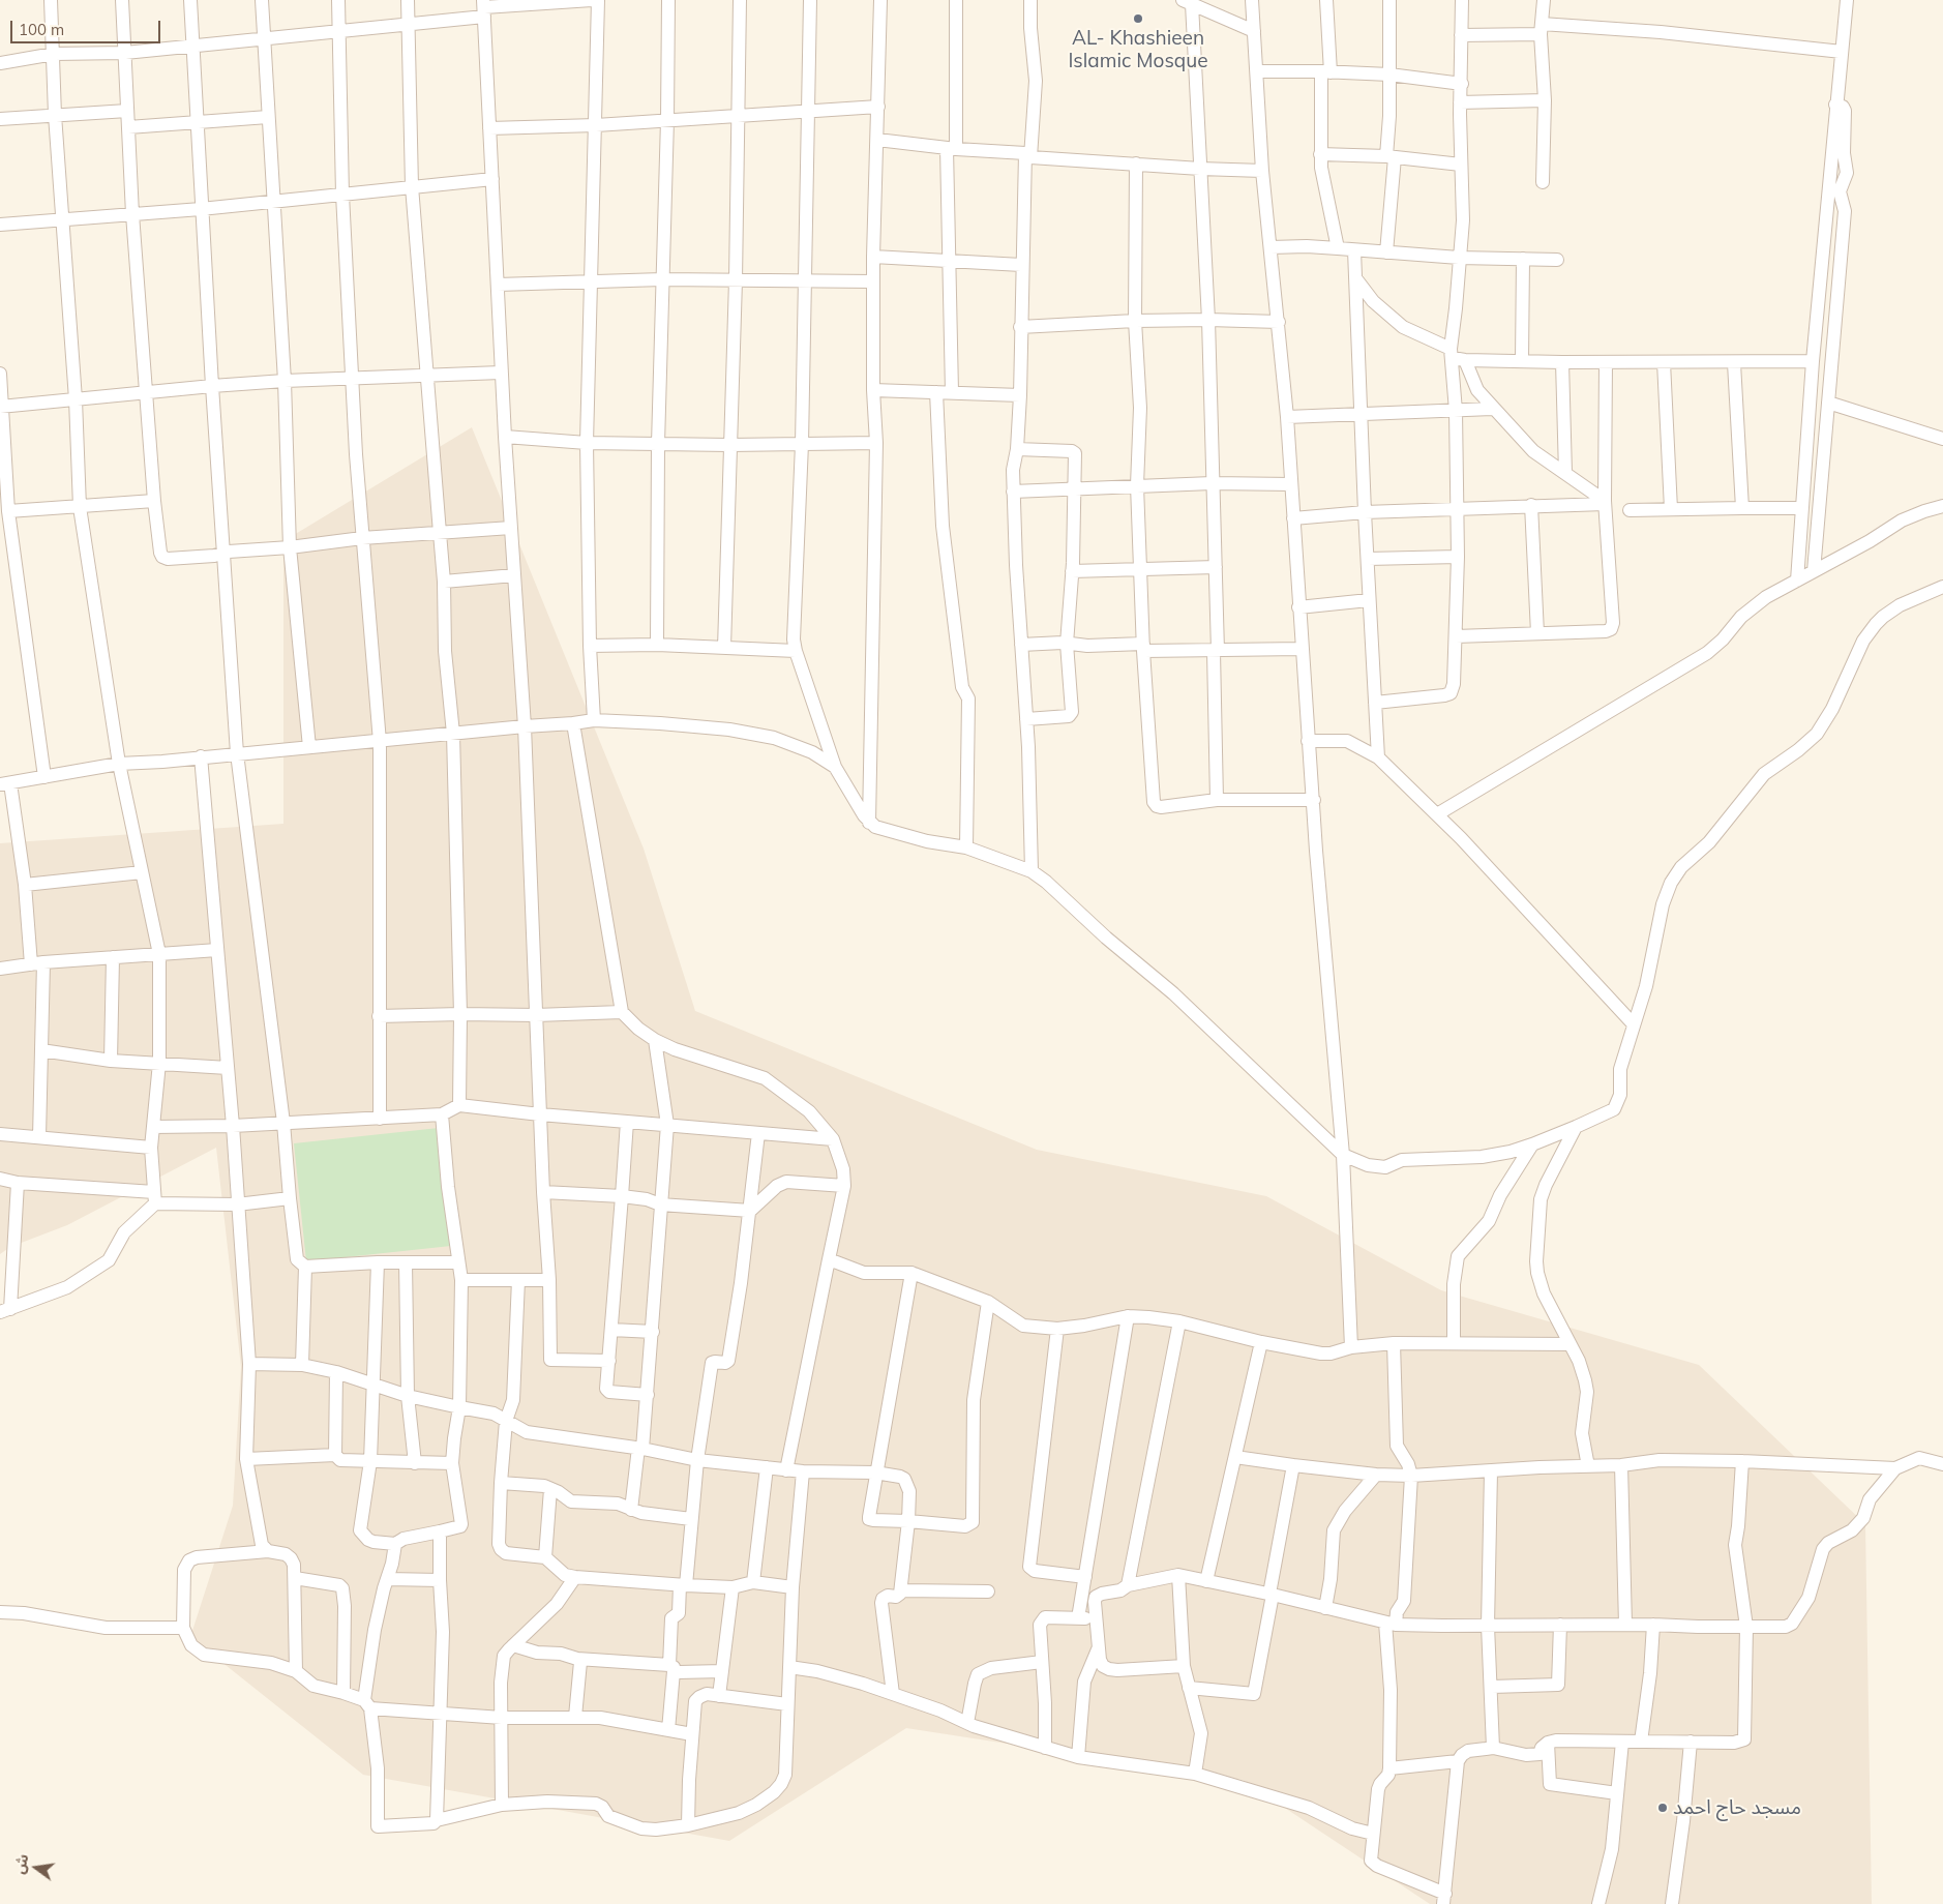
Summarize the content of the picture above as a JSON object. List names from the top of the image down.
{
  "places": ["AL- Khashieen Islamic Mosque", "مسجد حاج احمد"],
  "scale_bar": "100 m",
  "north": "left"
}
